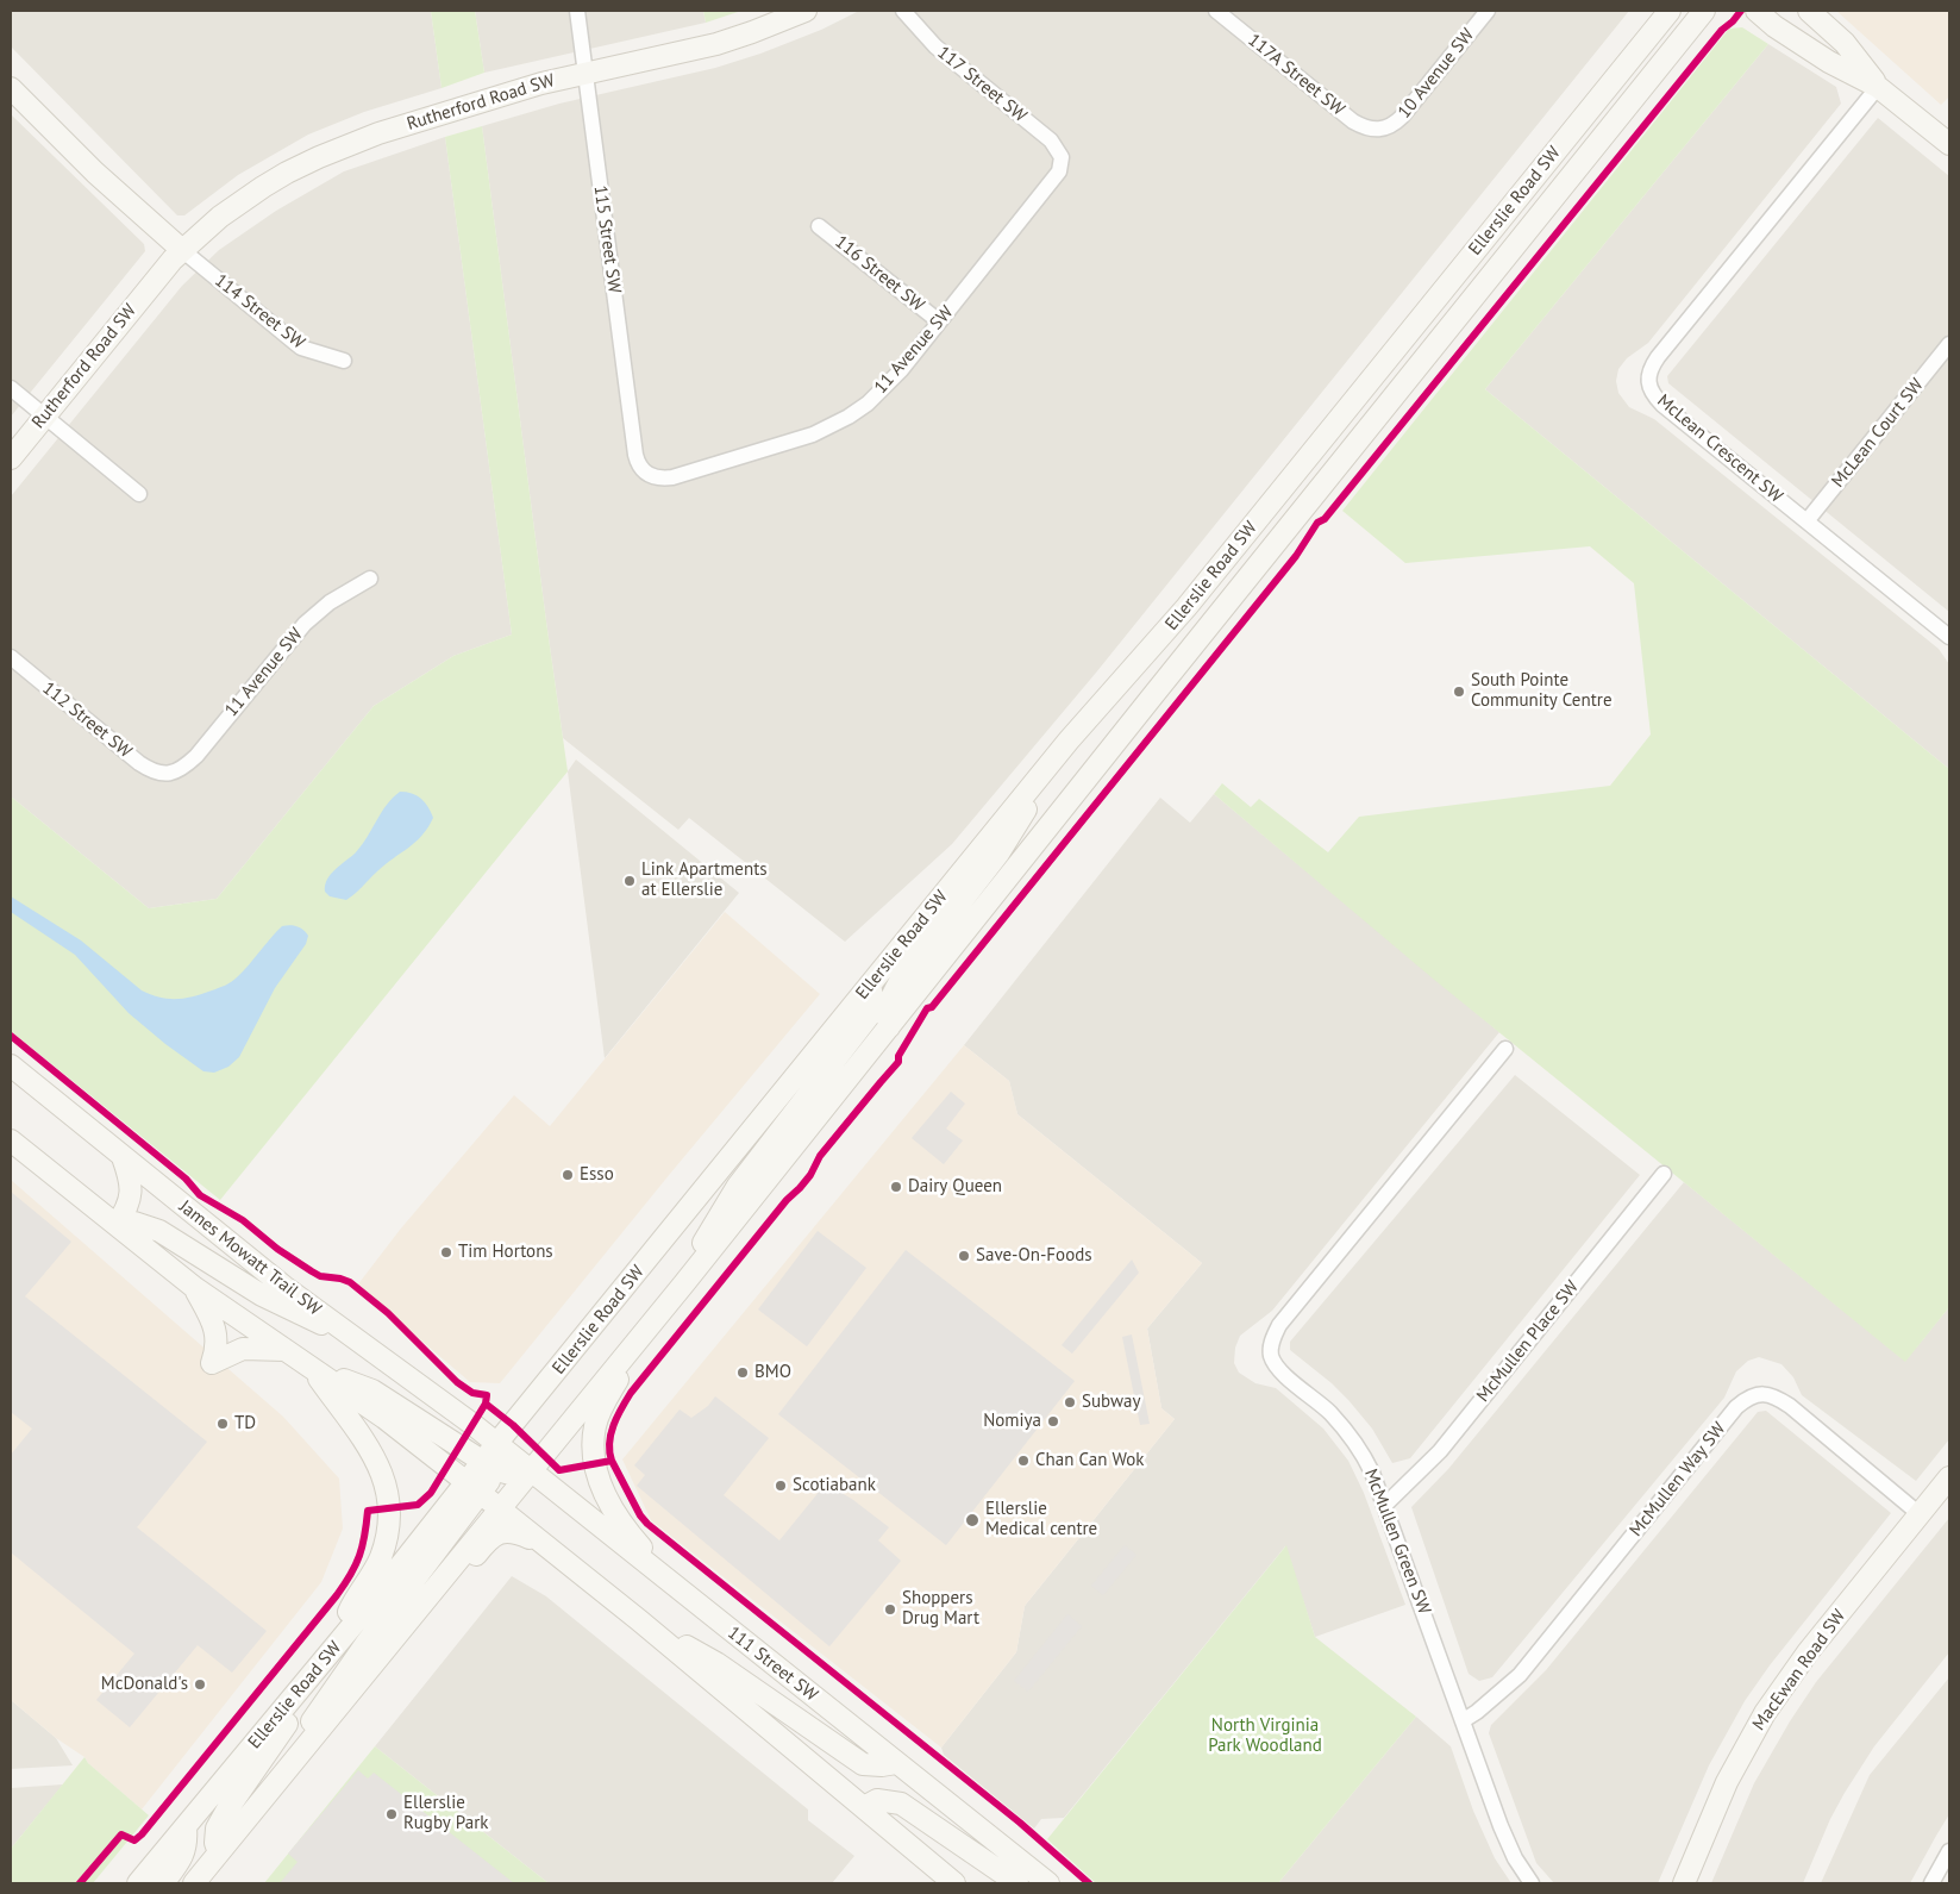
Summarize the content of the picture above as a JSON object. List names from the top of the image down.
{
  "streets": {
    "main road": [
      "Rutherford Road SW",
      "Ellerslie Road SW",
      "James Mowatt Trail SW",
      "111 Street SW",
      "MacEwan Road SW"
    ],
    "street": [
      "10 Avenue SW",
      "117A Street SW",
      "117 Street SW",
      "115 Street SW",
      "116 Street SW",
      "114 Street SW",
      "11 Avenue SW",
      "McLean Court SW",
      "McLean Crescent SW",
      "112 Street SW",
      "McMullen Place SW",
      "McMullen Way SW",
      "McMullen Green SW"
    ]
  },
  "crossings": [
    ["10 Avenue SW", "117A Street SW"],
    ["117 Street SW", "11 Avenue SW"],
    ["Rutherford Road SW", "115 Street SW"],
    ["Rutherford Road SW", "114 Street SW"],
    ["Ellerslie Road SW", "James Mowatt Trail SW"],
    ["Ellerslie Road SW", "111 Street SW"],
    ["115 Street SW", "11 Avenue SW"],
    ["116 Street SW", "11 Avenue SW"],
    ["11 Avenue SW", "112 Street SW"],
    ["McLean Court SW", "McLean Crescent SW"],
    ["James Mowatt Trail SW", "111 Street SW"],
    ["McMullen Place SW", "McMullen Green SW"],
    ["McMullen Way SW", "McMullen Green SW"],
    ["McMullen Way SW", "MacEwan Road SW"]
  ],
  "parks": ["North Virginia Park Woodland"],
  "places": [
    "South Pointe Community Centre",
    "Link Apartments at Ellerslie",
    "Esso",
    "Dairy Queen",
    "Tim Hortons",
    "Save-On-Foods",
    "BMO",
    "Subway",
    "Nomiya",
    "TD",
    "Chan Can Wok",
    "Scotiabank",
    "Ellerslie Medical centre",
    "Shoppers Drug Mart",
    "McDonald's",
    "Ellerslie Rugby Park"
  ]
}
